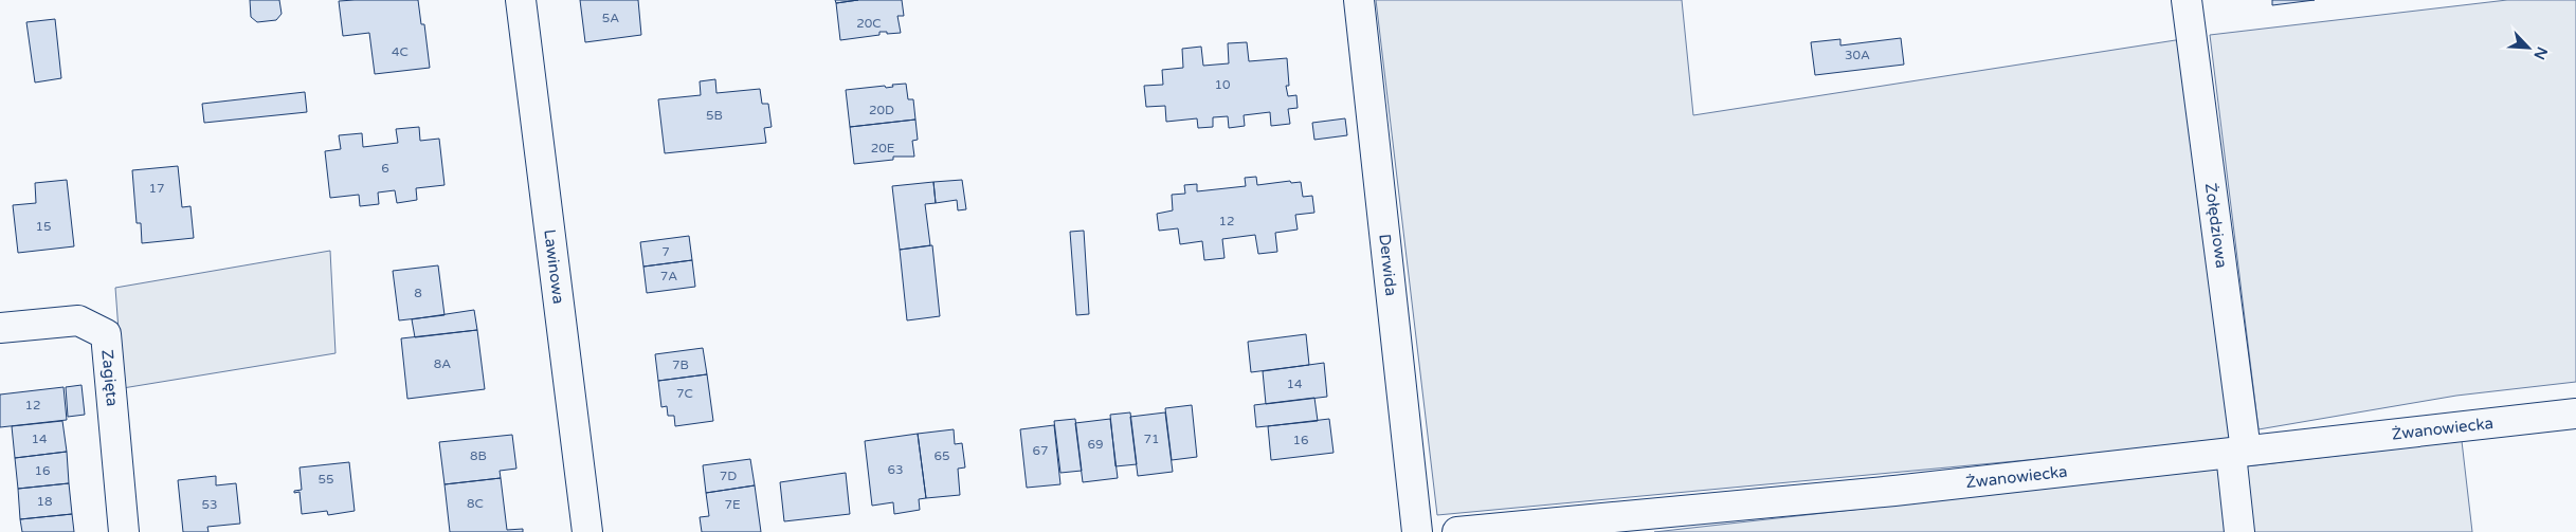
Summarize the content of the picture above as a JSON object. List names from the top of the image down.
{
  "streets": {
    "street": [
      "Żołędziowa",
      "Lawinowa",
      "Derwida",
      "Zagięta",
      "Żwanowiecka"
    ]
  },
  "crossings": [
    ["Żołędziowa", "Żwanowiecka"]
  ],
  "house_numbers": [
    "5A",
    "20C",
    "4C",
    "30A",
    "10",
    "20D",
    "5B",
    "20E",
    "6",
    "17",
    "12",
    "15",
    "7",
    "7A",
    "8",
    "8A",
    "7B",
    "14",
    "7C",
    "12",
    "14",
    "71",
    "16",
    "69",
    "67",
    "8B",
    "65",
    "63",
    "16",
    "7D",
    "55",
    "18",
    "8C",
    "53",
    "7E"
  ],
  "north": "bottom right"
}
